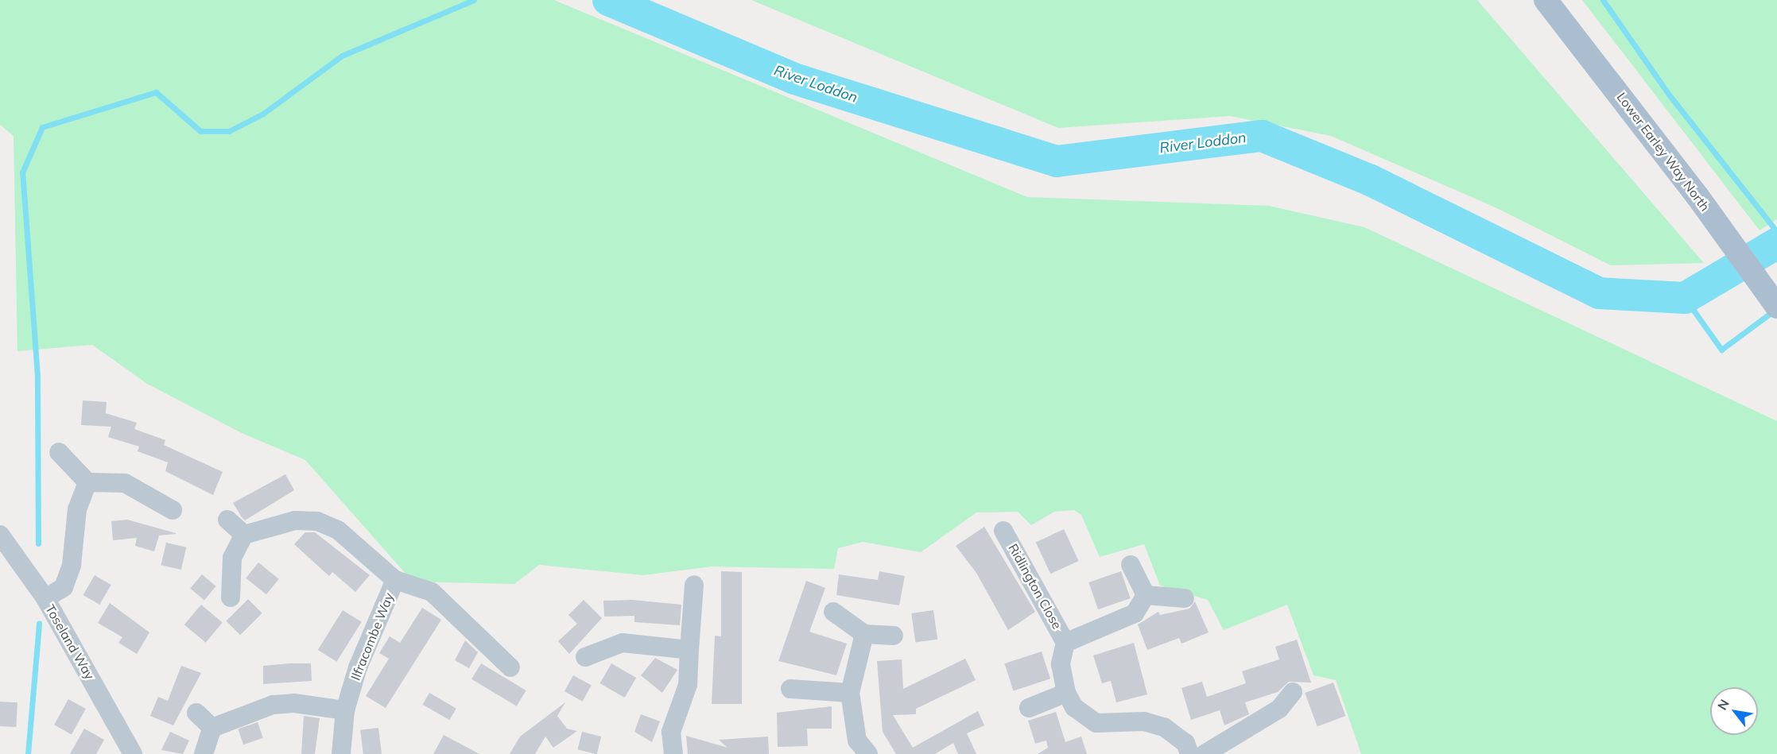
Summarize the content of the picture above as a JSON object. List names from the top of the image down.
{
  "streets": {
    "main road": ["Lower Earley Way North"],
    "street": ["Ridlington Close", "Ilfracombe Way", "Toseland Way"]
  },
  "water": ["River Loddon"],
  "north": "top left"
}
